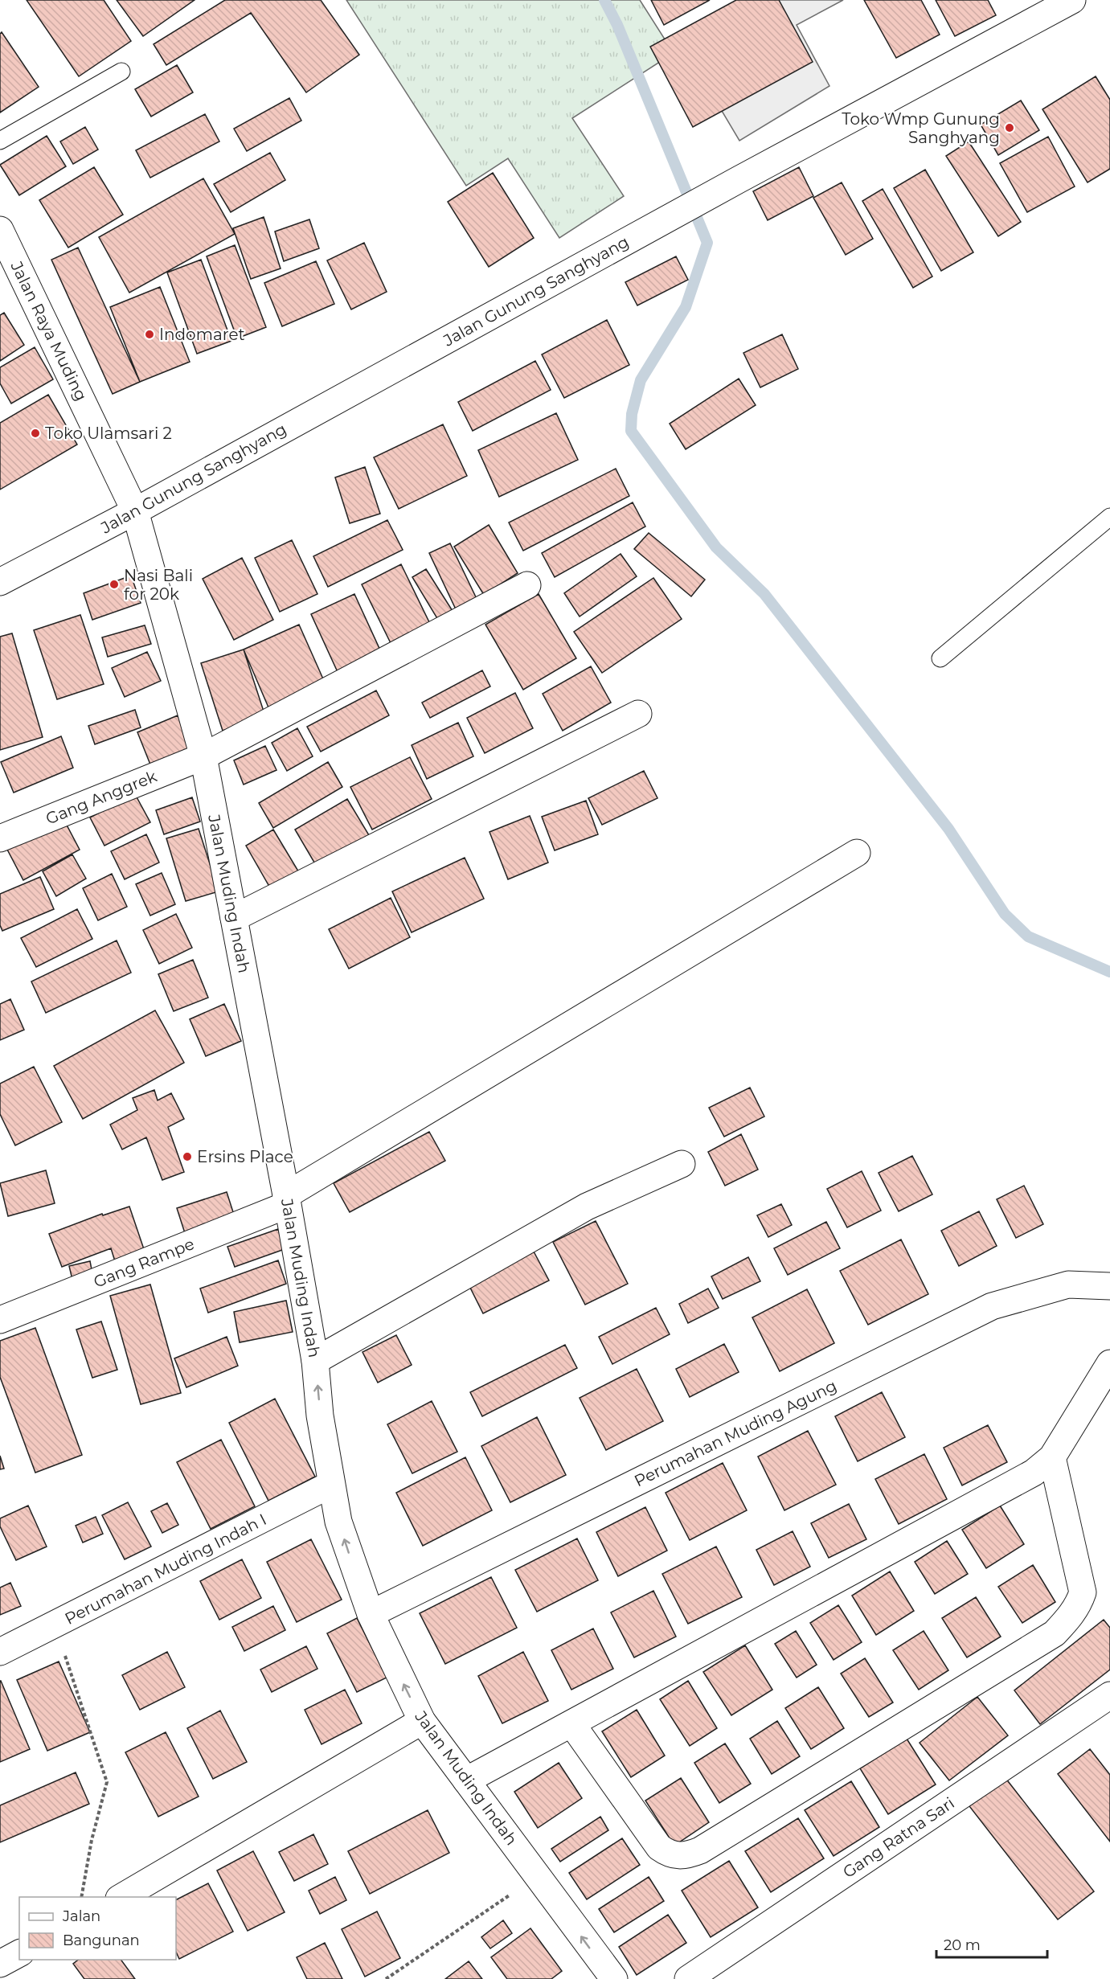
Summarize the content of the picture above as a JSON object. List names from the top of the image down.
{
  "streets": {
    "street": [
      "Jalan Gunung Sanghyang",
      "Jalan Raya Muding",
      "Gang Anggrek",
      "Jalan Muding Indah",
      "Gang Rampe",
      "Perumahan Muding Agung",
      "Perumahan Muding Indah I",
      "Gang Ratna Sari"
    ]
  },
  "crossings": [
    ["Jalan Gunung Sanghyang", "Jalan Raya Muding"],
    ["Jalan Gunung Sanghyang", "Jalan Muding Indah"],
    ["Jalan Raya Muding", "Jalan Muding Indah"],
    ["Gang Anggrek", "Jalan Muding Indah"],
    ["Jalan Muding Indah", "Gang Rampe"],
    ["Jalan Muding Indah", "Perumahan Muding Agung"],
    ["Jalan Muding Indah", "Perumahan Muding Indah I"]
  ],
  "places": [
    "Toko Wmp Gunung Sanghyang",
    "Indomaret",
    "Toko Ulamsari 2",
    "Nasi Bali for 20k",
    "Ersins Place"
  ],
  "legend": ["Jalan", "Bangunan"],
  "scale_bar": "20 m"
}
